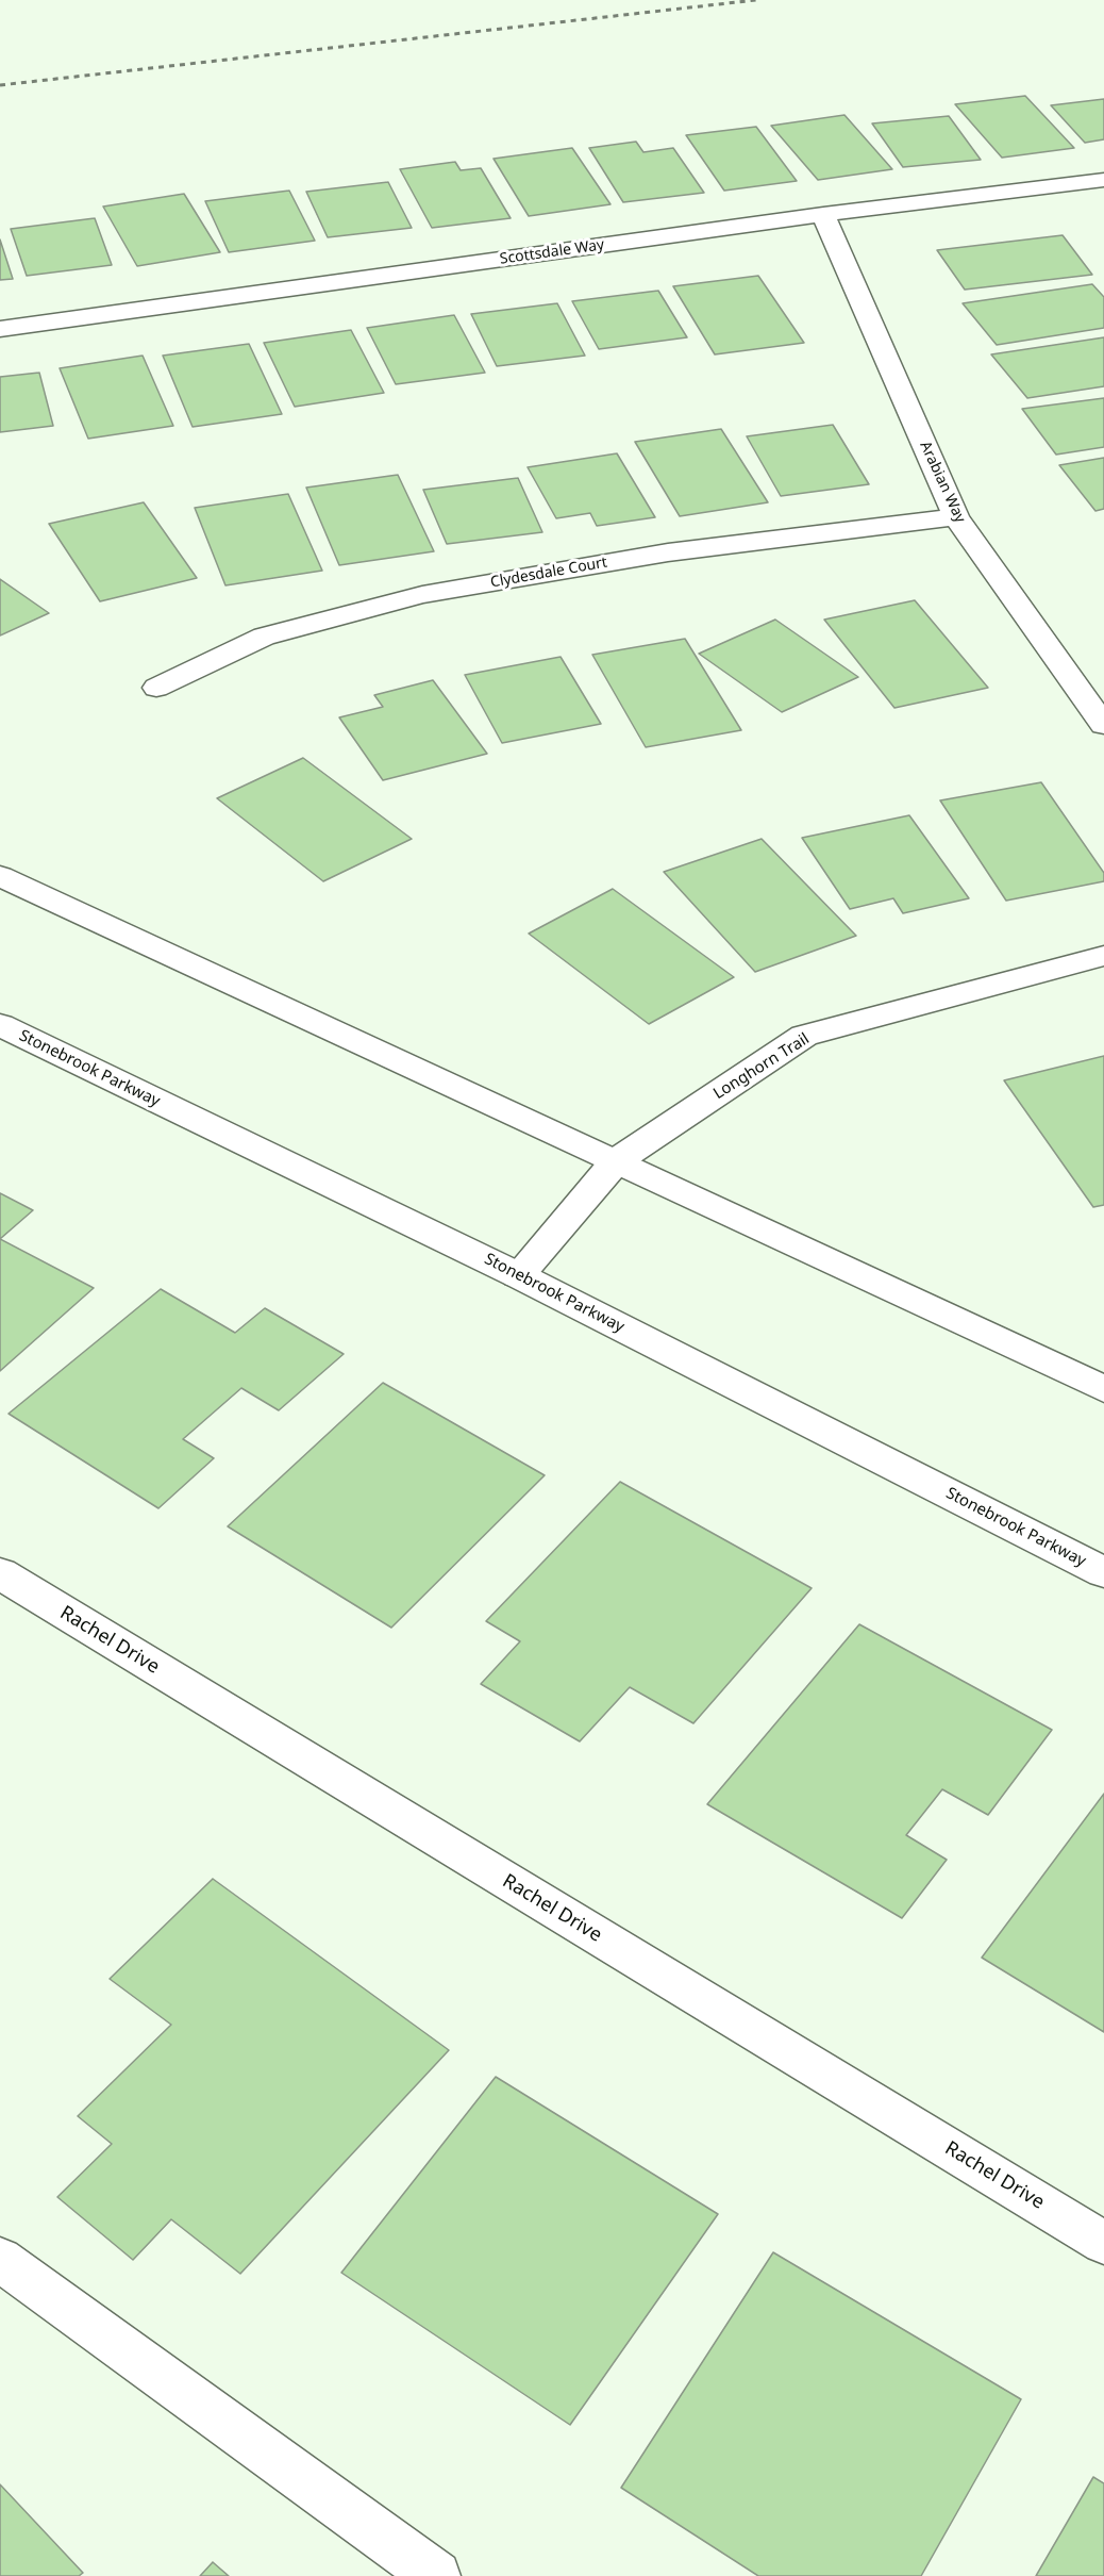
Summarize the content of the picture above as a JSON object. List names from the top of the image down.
{
  "streets": {
    "street": [
      "Scottsdale Way",
      "Arabian Way",
      "Clydesdale Court",
      "Longhorn Trail",
      "Stonebrook Parkway",
      "Rachel Drive"
    ]
  },
  "crossings": [
    ["Scottsdale Way", "Arabian Way"],
    ["Arabian Way", "Clydesdale Court"],
    ["Longhorn Trail", "Stonebrook Parkway"]
  ]
}
